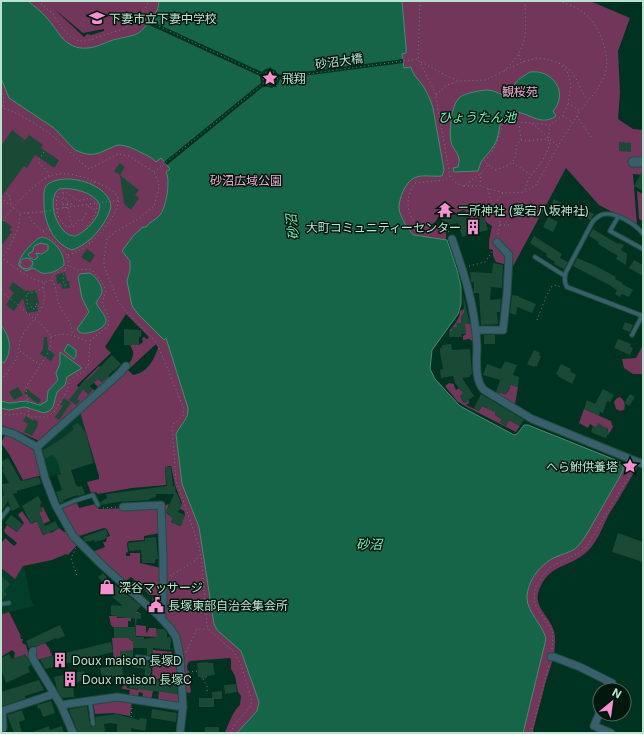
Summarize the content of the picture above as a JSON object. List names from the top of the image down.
{
  "streets": {
    "path": ["砂沼大橋"]
  },
  "water": ["ひょうたん池", "砂沼"],
  "parks": ["観桜苑", "砂沼広域公園"],
  "places": {
    "school or university": ["下妻市立下妻中学校"],
    "place": ["飛翔", "へら鮒供養塔"],
    "temple": ["二所神社 (愛宕八坂神社)"],
    "building": ["大町コミュニティーセンター", "Doux maison 長塚D", "Doux maison 長塚C"],
    "shop": ["深谷マッサージ"],
    "public building": ["長塚東部自治会集会所"]
  },
  "north": "top right"
}
